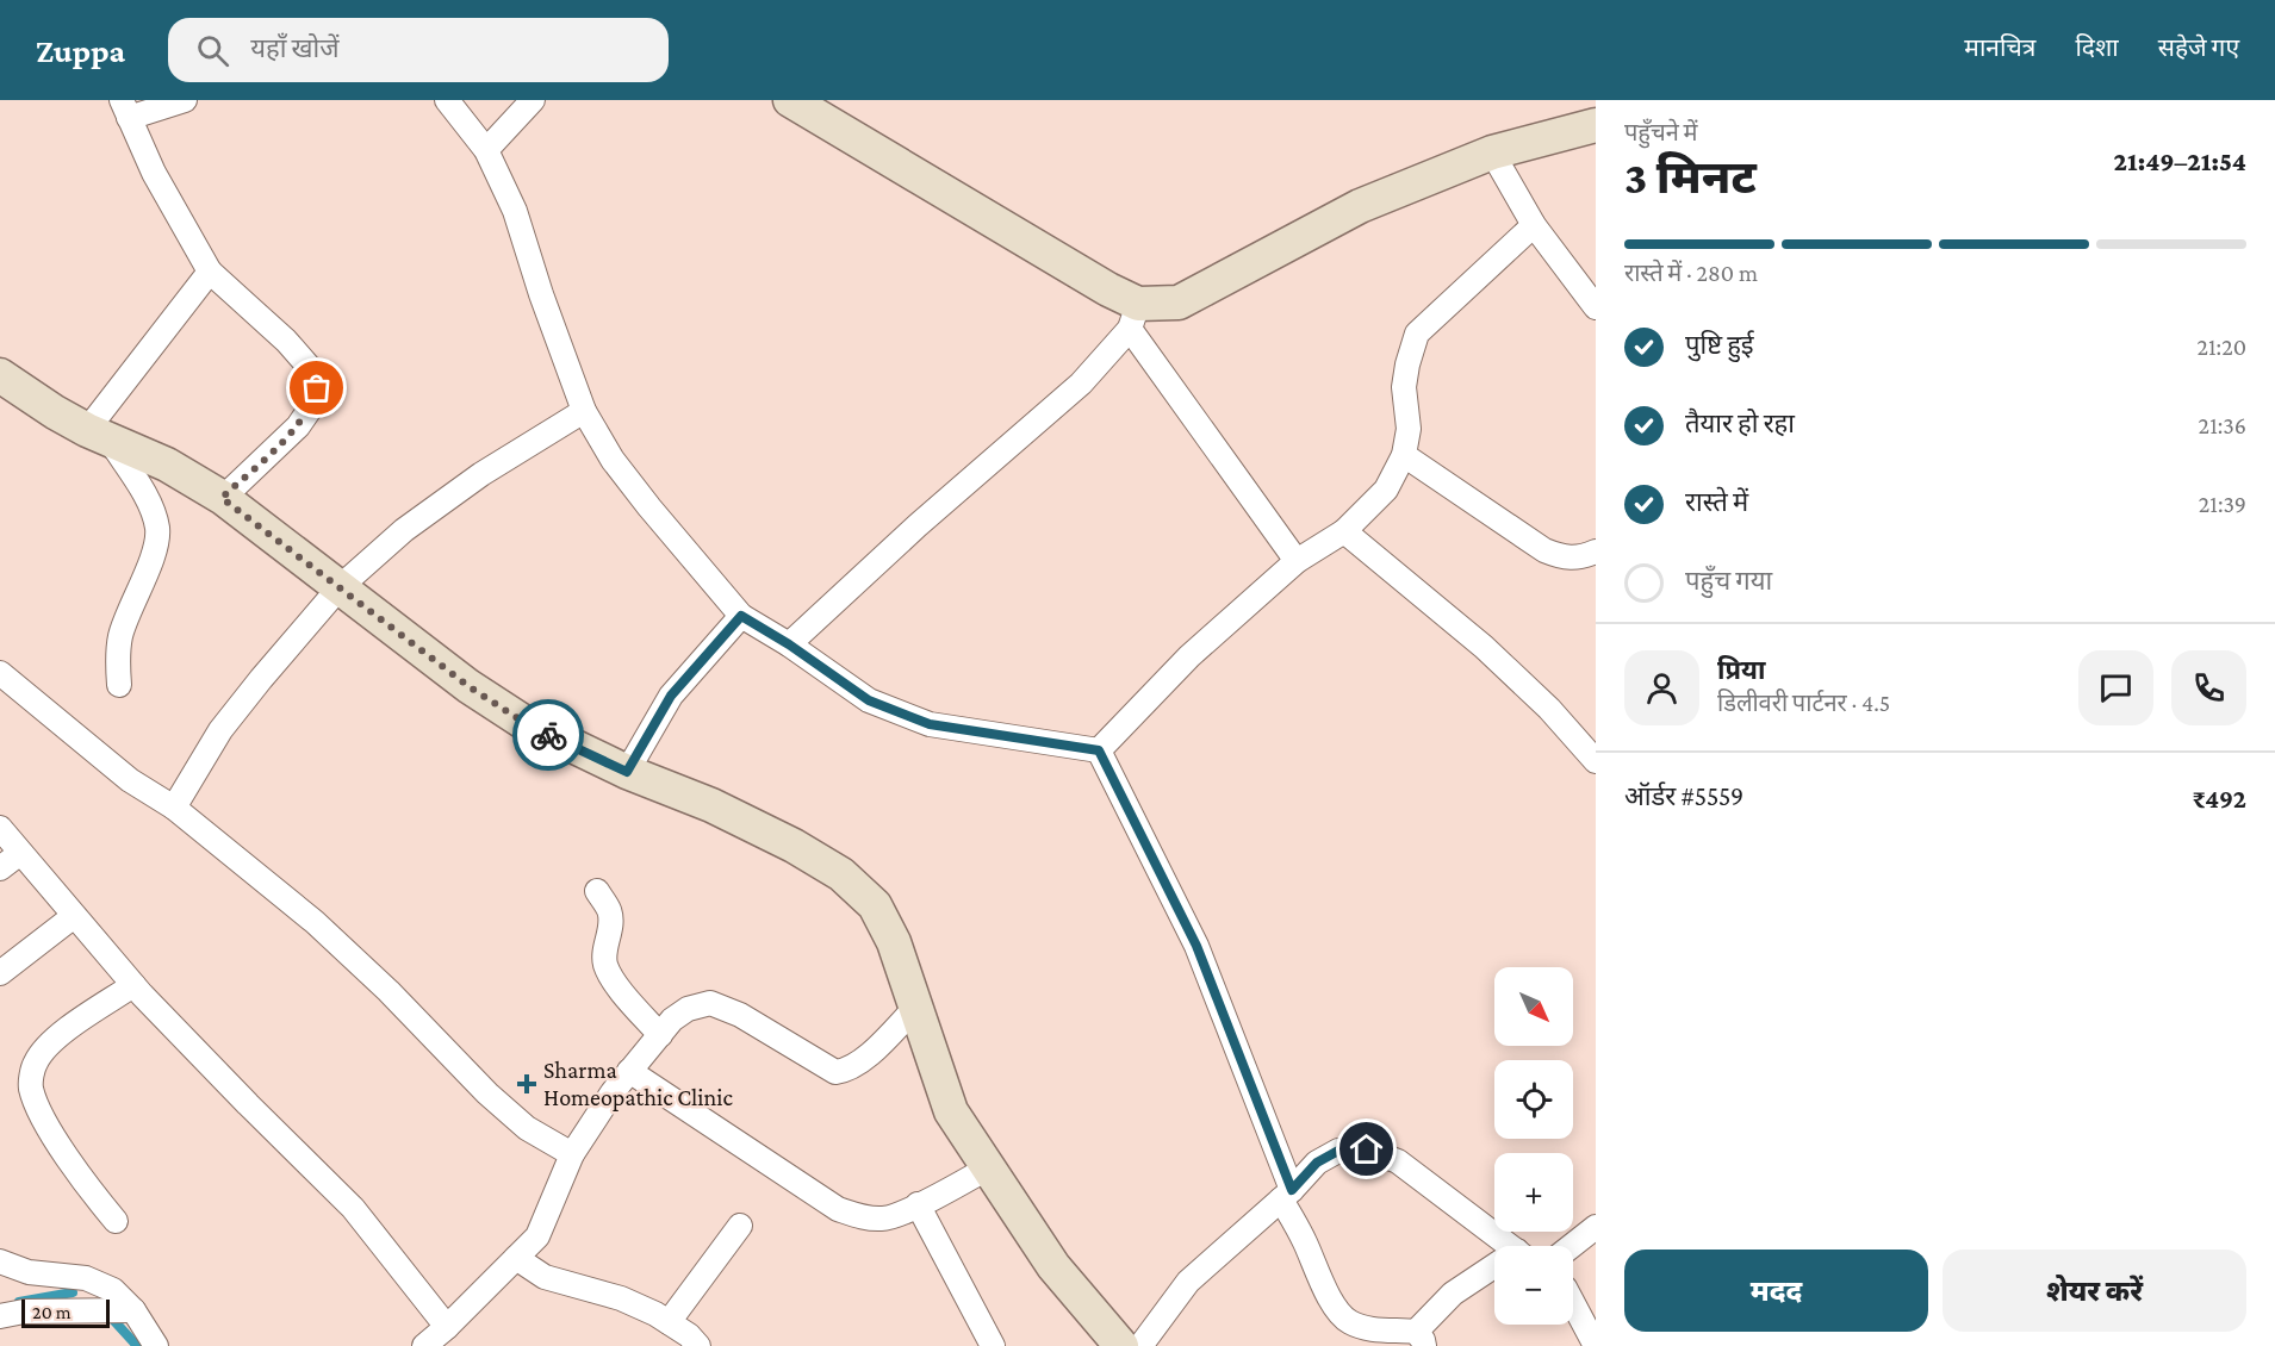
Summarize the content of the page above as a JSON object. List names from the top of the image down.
{
  "places": {
    "health": ["Sharma Homeopathic Clinic"]
  },
  "scale_bar": "20 m",
  "north": "bottom right",
  "page": {
    "header": "Zuppa",
    "search": "यहाँ खोजें",
    "nav": ["मानचित्र", "दिशा", "सहेजे गए"],
    "heading": ["3 मिनट", "पहुँचने में", "21:49–21:54"],
    "panel": [
      "प्रिया",
      "डिलीवरी पार्टनर · 4.5",
      "ऑर्डर #5559",
      "₹492"
    ],
    "bar": "रास्ते में · 280 m",
    "list": [
      ["पुष्टि हुई", "21:20"],
      ["तैयार हो रहा", "21:36"],
      ["रास्ते में", "21:39"],
      "पहुँच गया"
    ],
    "map_buttons": ["+", "−"],
    "buttons": ["मदद", "शेयर करें"],
    "scale": "20 m"
  }
}
